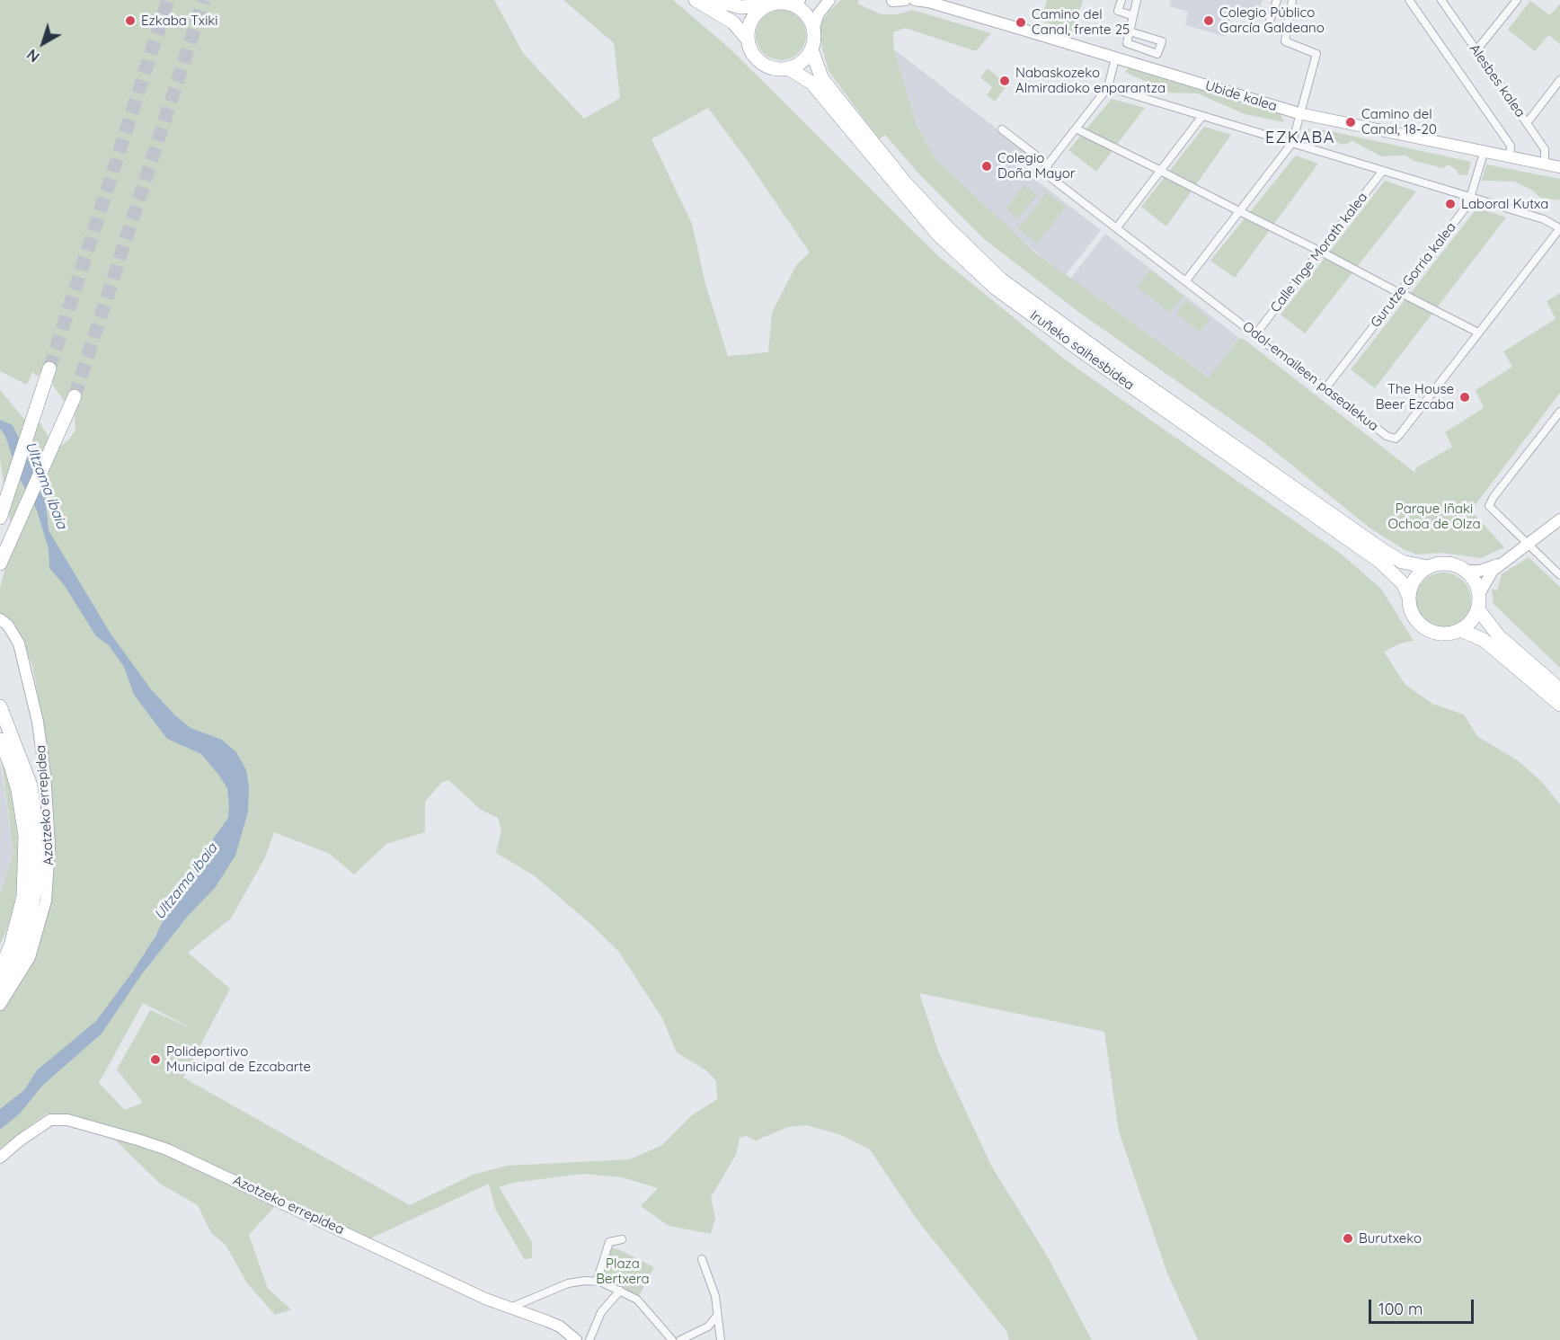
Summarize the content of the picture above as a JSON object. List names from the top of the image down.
{
  "streets": {
    "highway": ["Iruñeko saihesbidea"],
    "street": [
      "Alesbes kalea",
      "Ubide kalea",
      "Calle Inge Morath kalea",
      "Gurutze Gorria kalea",
      "Odol-emaileen pasealekua",
      "Azotzeko errepidea"
    ]
  },
  "crossings": [
    ["Alesbes kalea", "Ubide kalea"],
    ["Ubide kalea", "Gurutze Gorria kalea"],
    ["Calle Inge Morath kalea", "Odol-emaileen pasealekua"],
    ["Gurutze Gorria kalea", "Odol-emaileen pasealekua"]
  ],
  "districts": ["EZKABA"],
  "water": ["Ultzama ibaia"],
  "parks": ["Parque Iñaki Ochoa de Olza", "Plaza Bertxera"],
  "places": [
    "Ezkaba Txiki",
    "Colegio Público García Galdeano",
    "Camino del Canal, frente 25",
    "Nabaskozeko Almiradioko enparantza",
    "Camino del Canal, 18-20",
    "Colegio Doña Mayor",
    "Laboral Kutxa",
    "The House Beer Ezcaba",
    "Polideportivo Municipal de Ezcabarte",
    "Burutxeko"
  ],
  "scale_bar": "100 m",
  "north": "bottom left"
}
